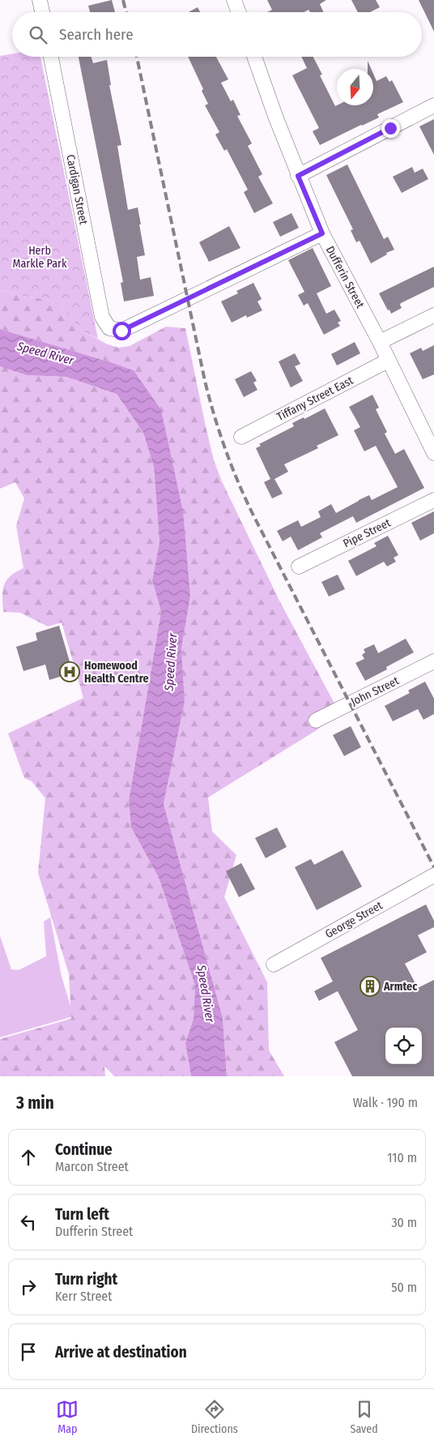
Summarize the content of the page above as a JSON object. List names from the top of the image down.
{
  "streets": {
    "street": [
      "Cardigan Street",
      "Dufferin Street",
      "Tiffany Street East",
      "Pipe Street",
      "John Street",
      "George Street"
    ]
  },
  "crossings": [
    ["Cardigan Street", "Dufferin Street"],
    ["Dufferin Street", "Tiffany Street East"]
  ],
  "water": ["Speed River"],
  "parks": ["Herb Markle Park"],
  "places": {
    "hospital": ["Homewood Health Centre"],
    "building": ["Armtec"]
  },
  "north": "bottom",
  "page": {
    "search": "Search here",
    "heading": ["3 min", "Walk · 190 m"],
    "list": [
      ["Continue", "Marcon Street", "110 m"],
      ["Turn left", "Dufferin Street", "30 m"],
      ["Turn right", "Kerr Street", "50 m"],
      "Arrive at destination"
    ],
    "nav": ["Map", "Directions", "Saved"]
  }
}
